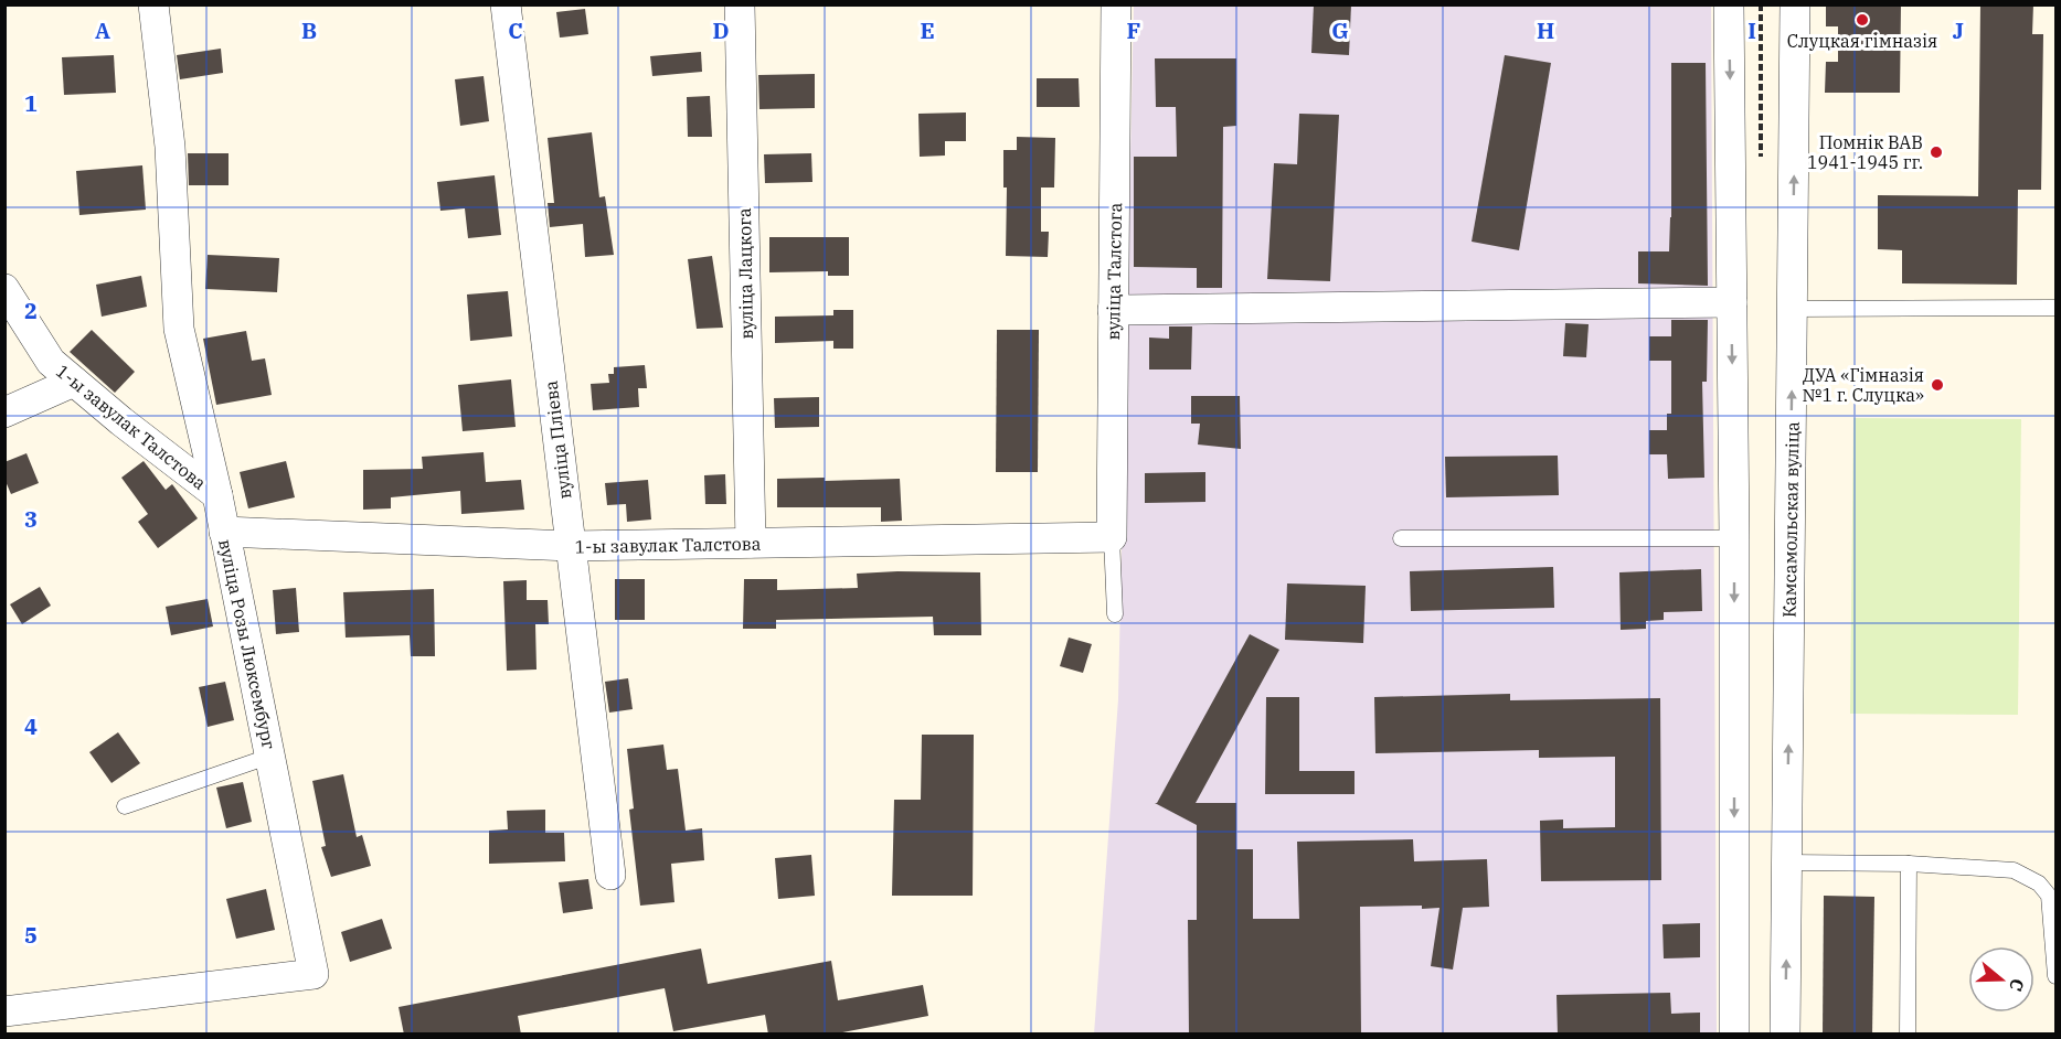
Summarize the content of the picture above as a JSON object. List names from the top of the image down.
{
  "streets": {
    "street": [
      "вуліца Талстога",
      "вуліца Лацкога",
      "1-ы завулак Талстова",
      "вуліца Пліева",
      "Камсамольская вуліца",
      "вуліца Розы Люксембург"
    ]
  },
  "crossings": [
    ["вуліца Талстога", "1-ы завулак Талстова"],
    ["вуліца Лацкога", "1-ы завулак Талстова"],
    ["1-ы завулак Талстова", "вуліца Пліева"],
    ["1-ы завулак Талстова", "вуліца Розы Люксембург"]
  ],
  "places": ["Слуцкая гімназія", "Помнік ВАВ 1941-1945 гг.", "ДУА «Гімназія №1 г. Слуцка»"],
  "north": "right",
  "grid": {
    "columns": [
      "A",
      "B",
      "C",
      "D",
      "E",
      "F",
      "G",
      "H",
      "I",
      "J"
    ],
    "rows": [
      "1",
      "2",
      "3",
      "4",
      "5"
    ]
  }
}
